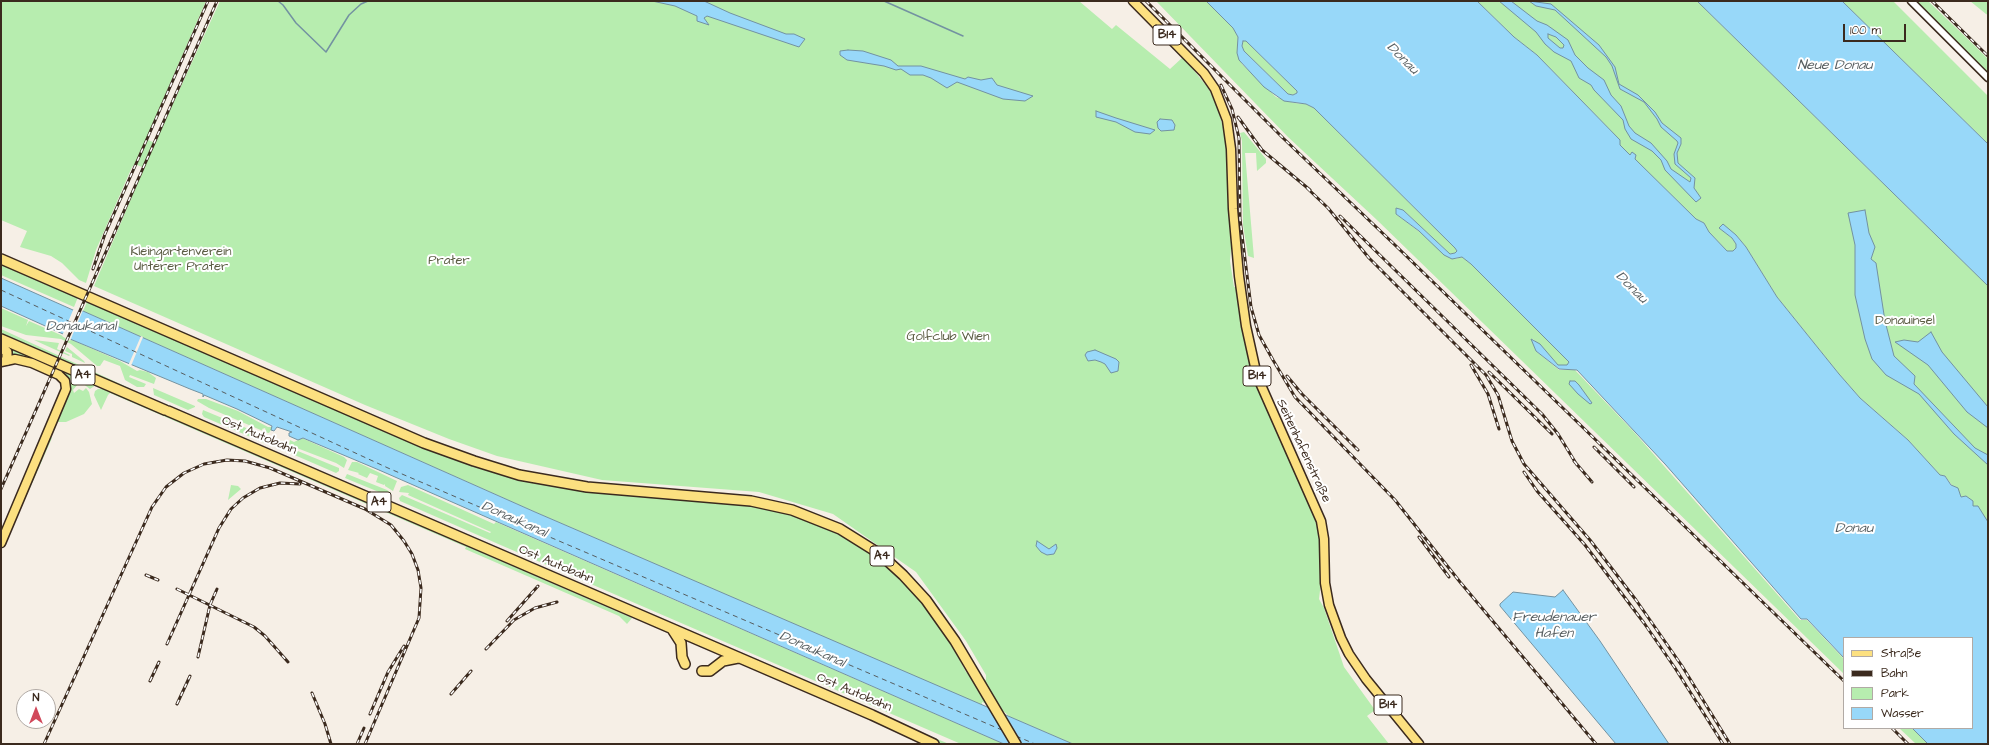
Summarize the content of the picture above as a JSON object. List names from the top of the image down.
{
  "streets": {
    "highway": ["A4", "Ost Autobahn"],
    "main road": ["B14", "Seitenhafenstraße"]
  },
  "water": [
    "Donau",
    "Neue Donau",
    "Donaukanal",
    "Freudenauer Hafen"
  ],
  "parks": [
    "Kleingartenverein Unterer Prater",
    "Prater",
    "Donauinsel",
    "Golfclub Wien"
  ],
  "legend": [
    "Straße",
    "Bahn",
    "Park",
    "Wasser"
  ],
  "scale_bar": "100 m",
  "north": "top"
}
